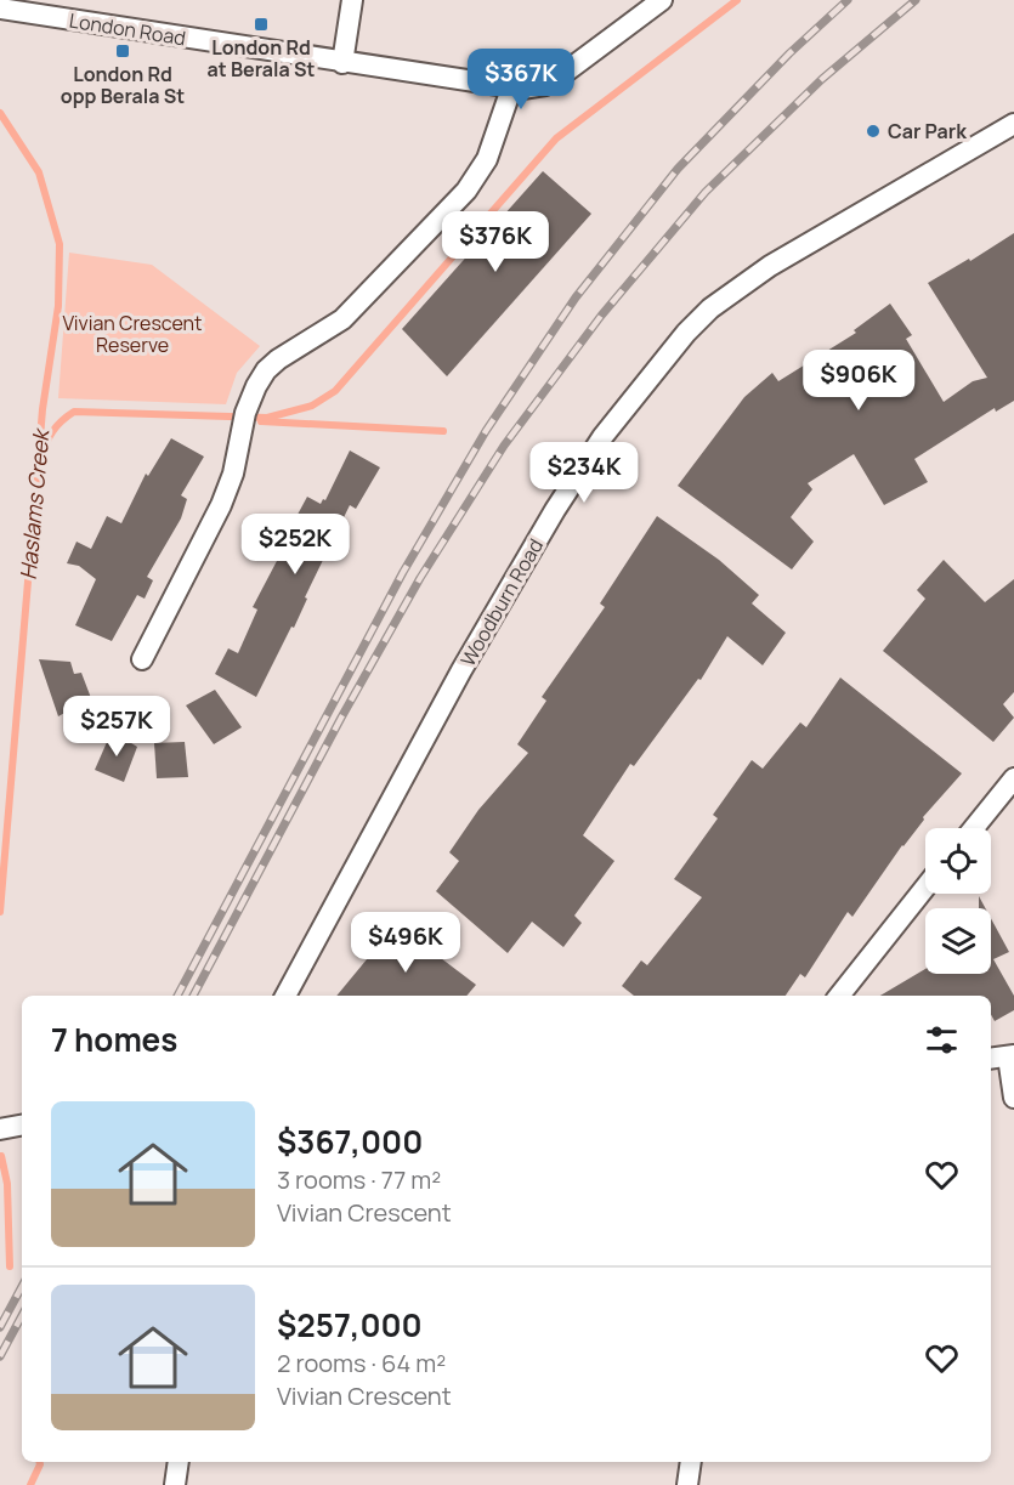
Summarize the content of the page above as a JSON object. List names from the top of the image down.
{
  "streets": {
    "street": ["London Road", "Woodburn Road"]
  },
  "water": ["Haslams Creek"],
  "parks": ["Vivian Crescent Reserve"],
  "places": {
    "transit": ["London Rd at Berala St", "London Rd opp Berala St"],
    "other": ["Car Park"]
  },
  "page": {
    "price": [
      "$367K",
      "$376K",
      "$906K",
      "$234K",
      "$252K",
      "$257K",
      "$496K"
    ],
    "heading": "7 homes",
    "list": [
      {
        "name": "$367,000",
        "note": "3 rooms · 77 m² · Vivian Crescent"
      },
      {
        "name": "$257,000",
        "note": "2 rooms · 64 m² · Vivian Crescent"
      }
    ]
  }
}
